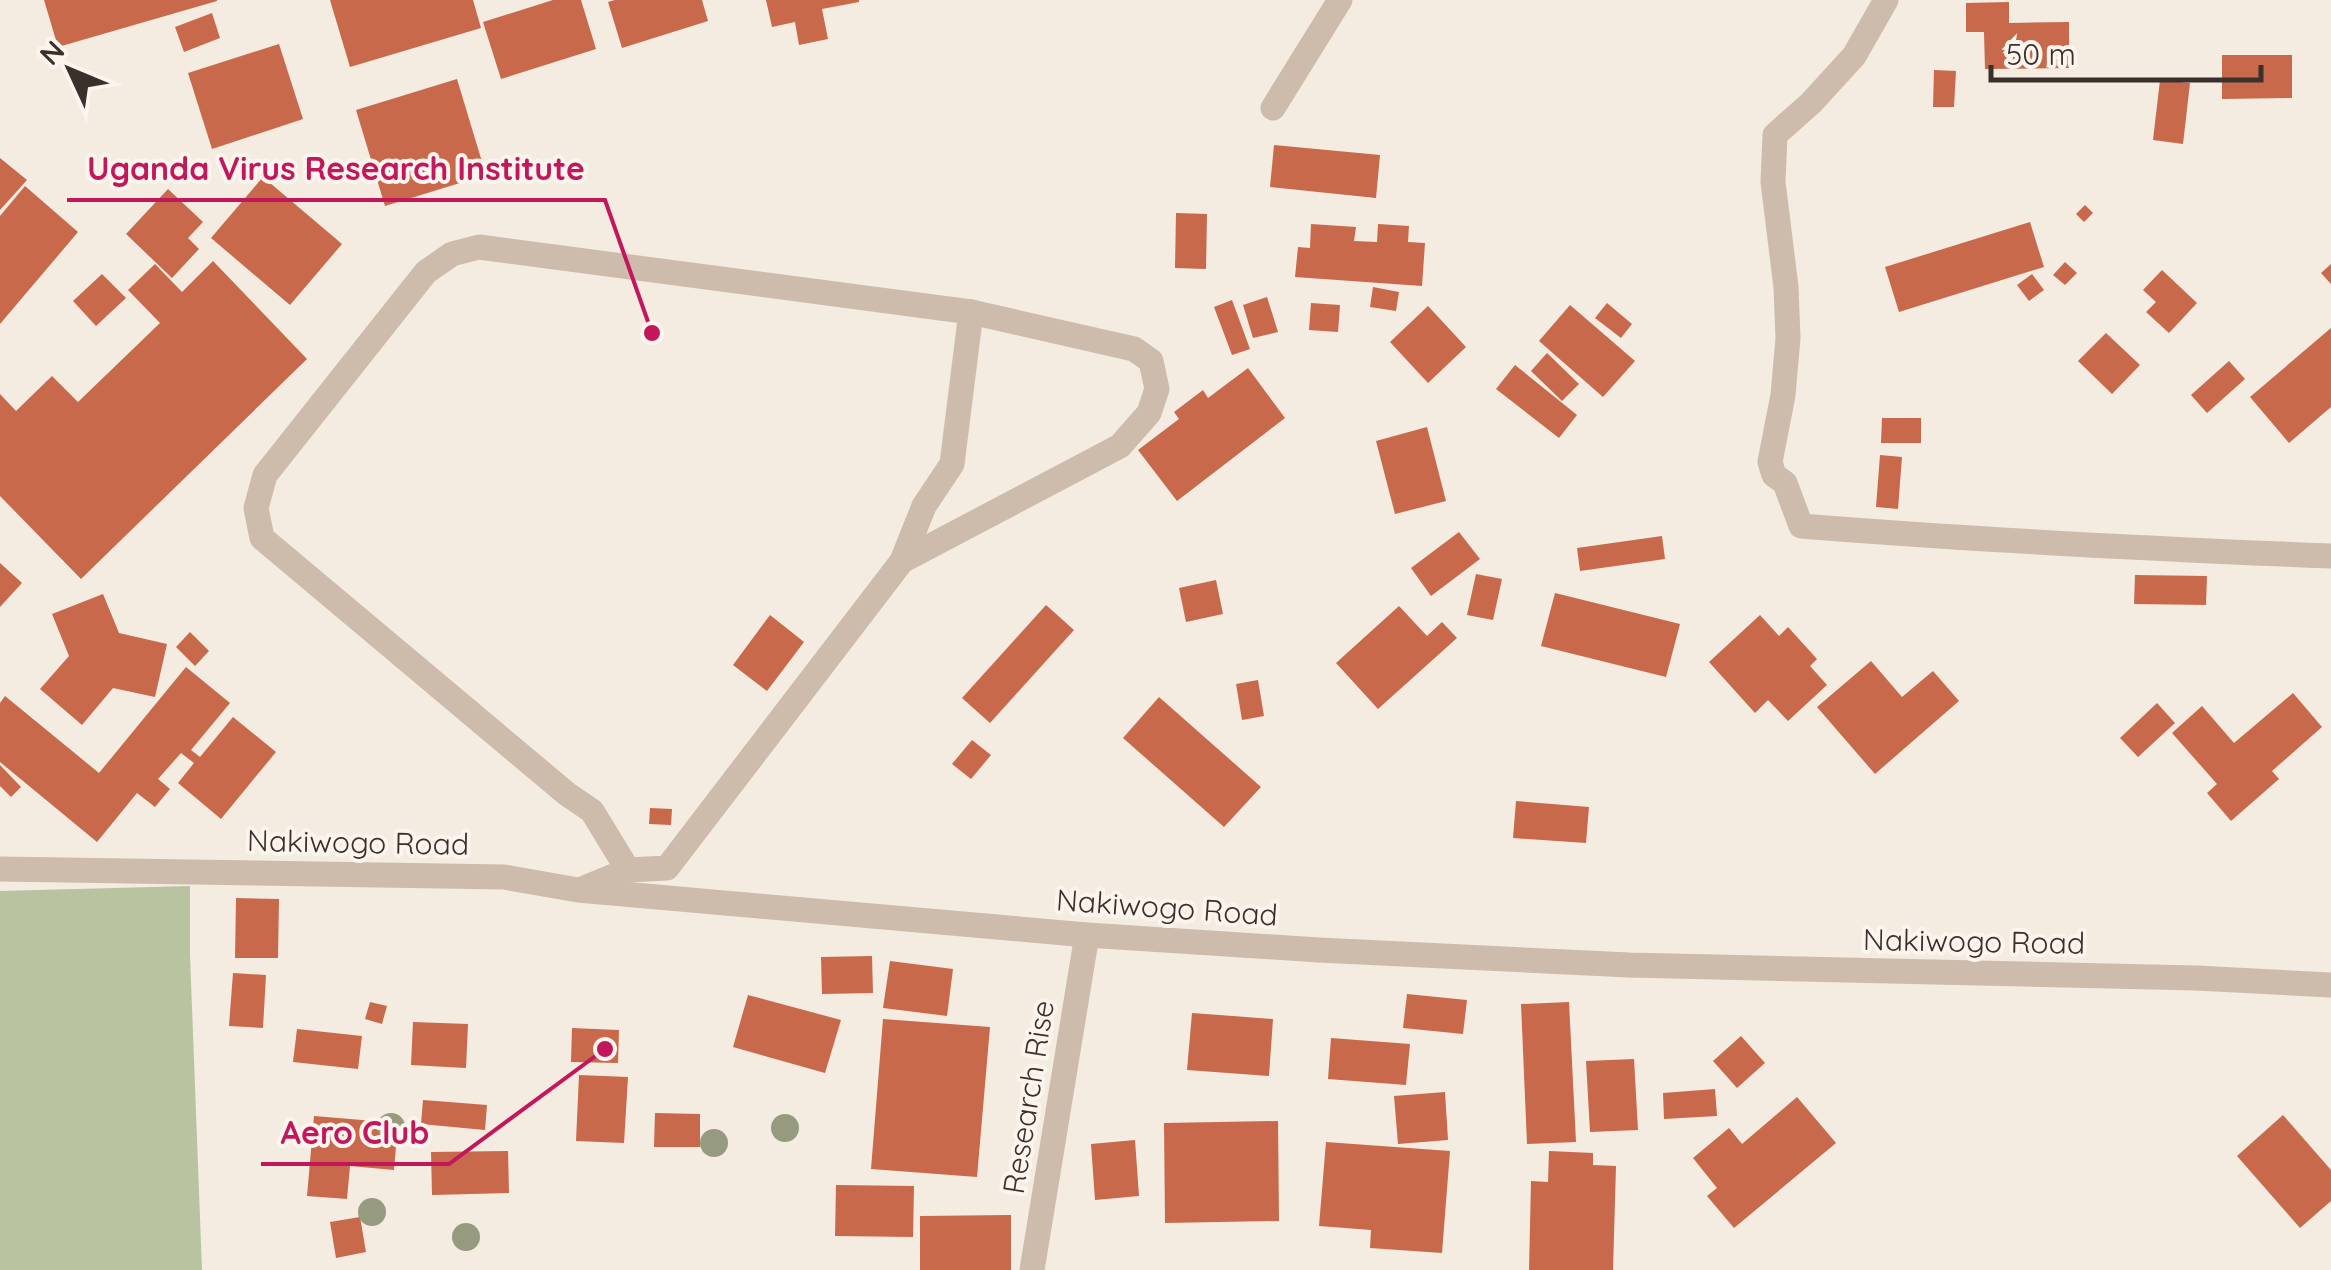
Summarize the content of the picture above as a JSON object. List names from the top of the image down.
{
  "streets": {
    "street": ["Nakiwogo Road", "Research Rise"]
  },
  "crossings": [
    ["Nakiwogo Road", "Research Rise"]
  ],
  "places": ["Uganda Virus Research Institute", "Aero Club"],
  "scale_bar": "50 m",
  "north": "top left"
}
